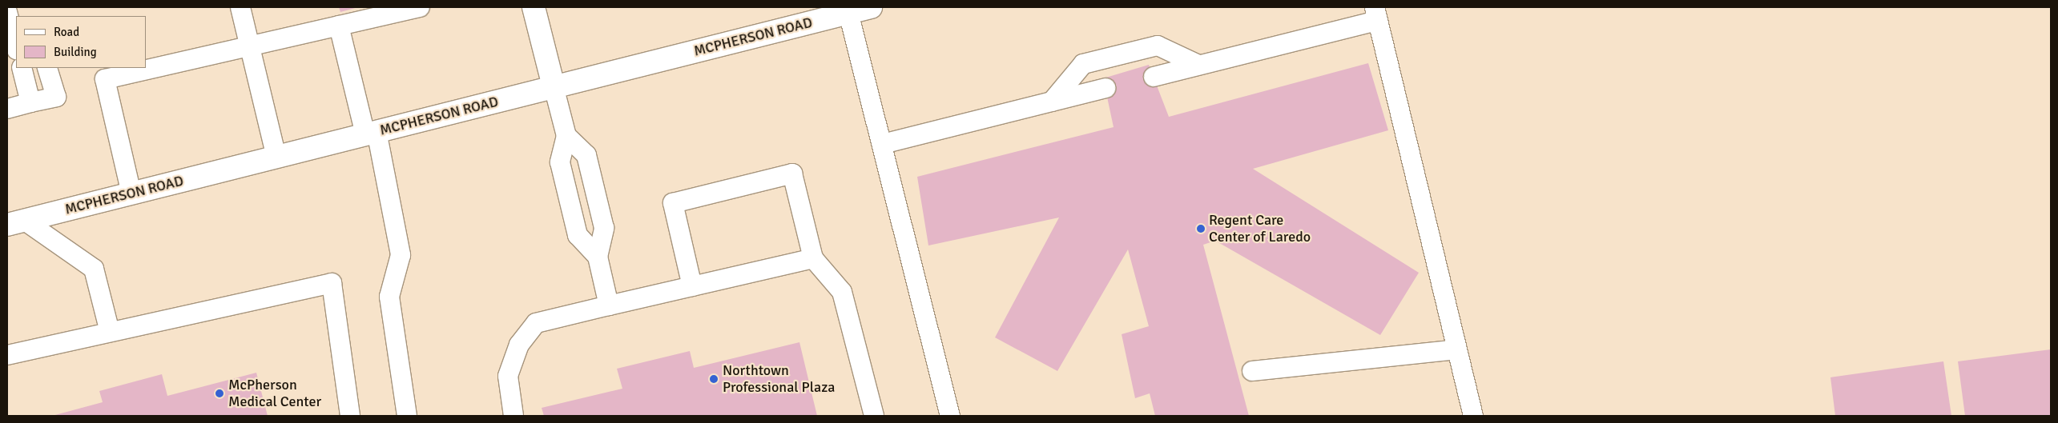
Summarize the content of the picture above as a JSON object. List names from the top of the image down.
{
  "streets": {
    "main road": ["MCPHERSON ROAD"]
  },
  "places": ["Regent Care Center of Laredo", "Northtown Professional Plaza", "McPherson Medical Center"],
  "legend": ["Road", "Building"]
}
